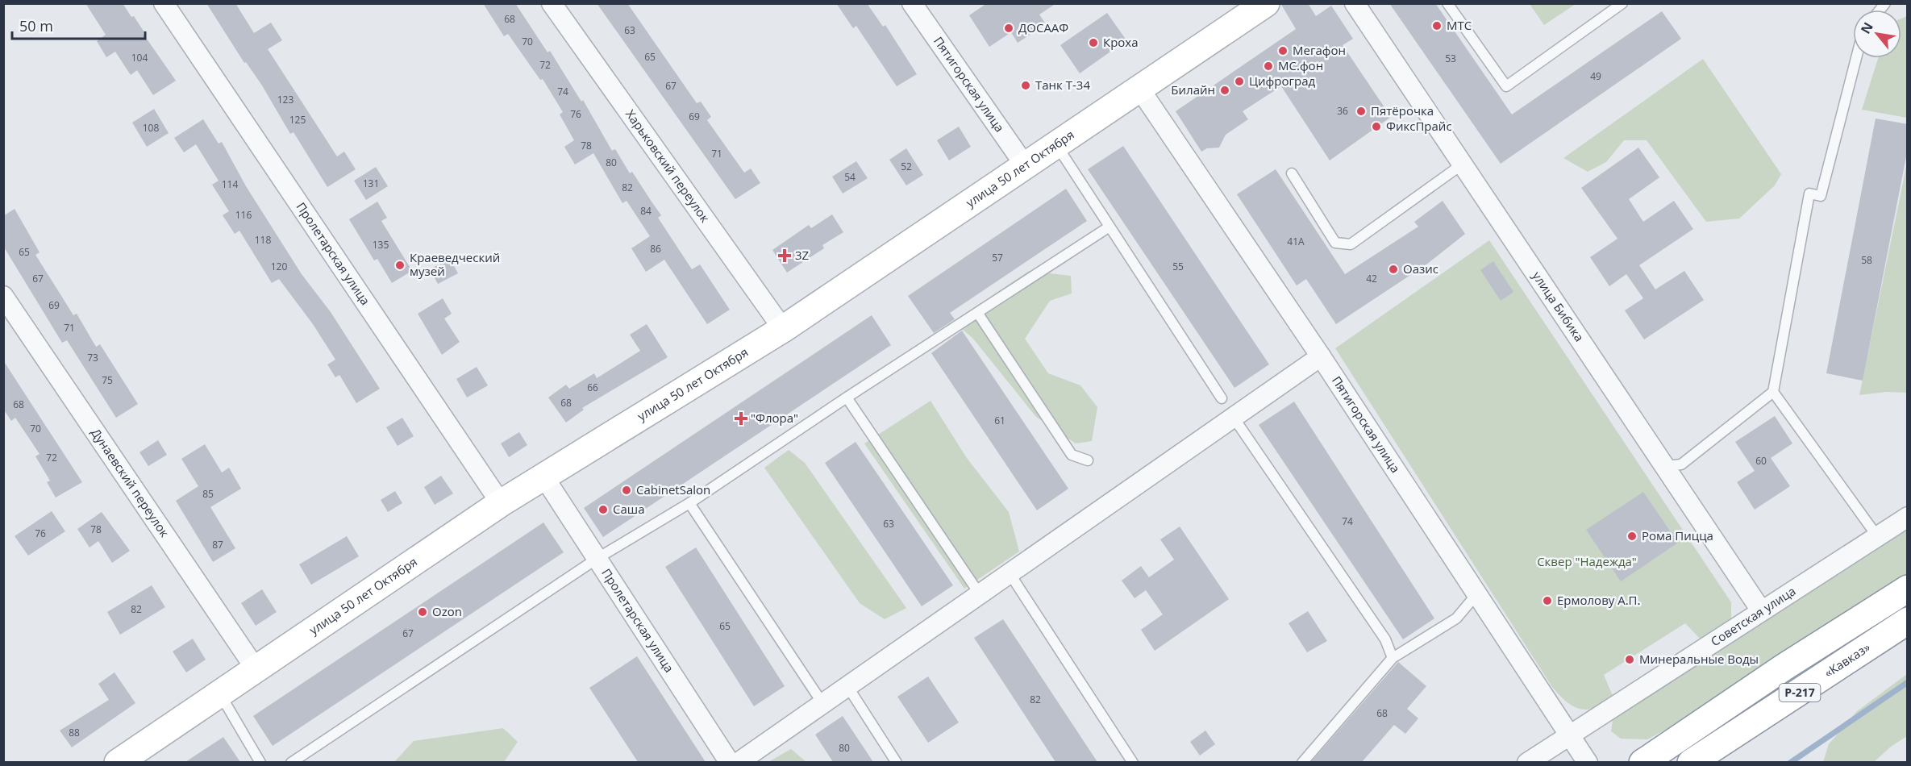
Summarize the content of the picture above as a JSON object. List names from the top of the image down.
{
  "streets": {
    "main road": ["улица 50 лет Октября", "«Кавказ»", "Р-217"],
    "street": [
      "Пятигорская улица",
      "Харьковский переулок",
      "Пролетарская улица",
      "улица Бибика",
      "Дунаевский переулок",
      "Советская улица"
    ]
  },
  "crossings": [
    ["Пятигорская улица", "улица 50 лет Октября"],
    ["Пятигорская улица", "Советская улица"],
    ["Харьковский переулок", "улица 50 лет Октября"],
    ["улица 50 лет Октября", "Пролетарская улица"],
    ["улица 50 лет Октября", "Дунаевский переулок"],
    ["улица Бибика", "Советская улица"]
  ],
  "parks": ["Сквер \"Надежда\""],
  "places": {
    "other": [
      "МТС",
      "ДОСААФ",
      "Кроха",
      "Мегафон",
      "МС.фон",
      "Цифроград",
      "Танк Т-34",
      "Билайн",
      "Пятёрочка",
      "ФиксПрайс",
      "Краеведческий музей",
      "Оазис",
      "CabinetSalon",
      "Саша",
      "Рома Пицца",
      "Ермолову А.П.",
      "Ozon",
      "Минеральные Воды"
    ],
    "health": ["3Z", "\"Флора\""]
  },
  "house_numbers": [
    "68",
    "63",
    "70",
    "65",
    "104",
    "53",
    "72",
    "49",
    "67",
    "74",
    "123",
    "36",
    "76",
    "69",
    "125",
    "108",
    "78",
    "71",
    "80",
    "52",
    "54",
    "131",
    "114",
    "82",
    "84",
    "116",
    "118",
    "41А",
    "135",
    "86",
    "65",
    "57",
    "58",
    "120",
    "55",
    "67",
    "42",
    "69",
    "71",
    "73",
    "75",
    "66",
    "68",
    "68",
    "61",
    "70",
    "72",
    "60",
    "85",
    "74",
    "63",
    "78",
    "76",
    "87",
    "82",
    "65",
    "67",
    "82",
    "68",
    "88",
    "80"
  ],
  "scale_bar": "50 m",
  "north": "top left"
}
